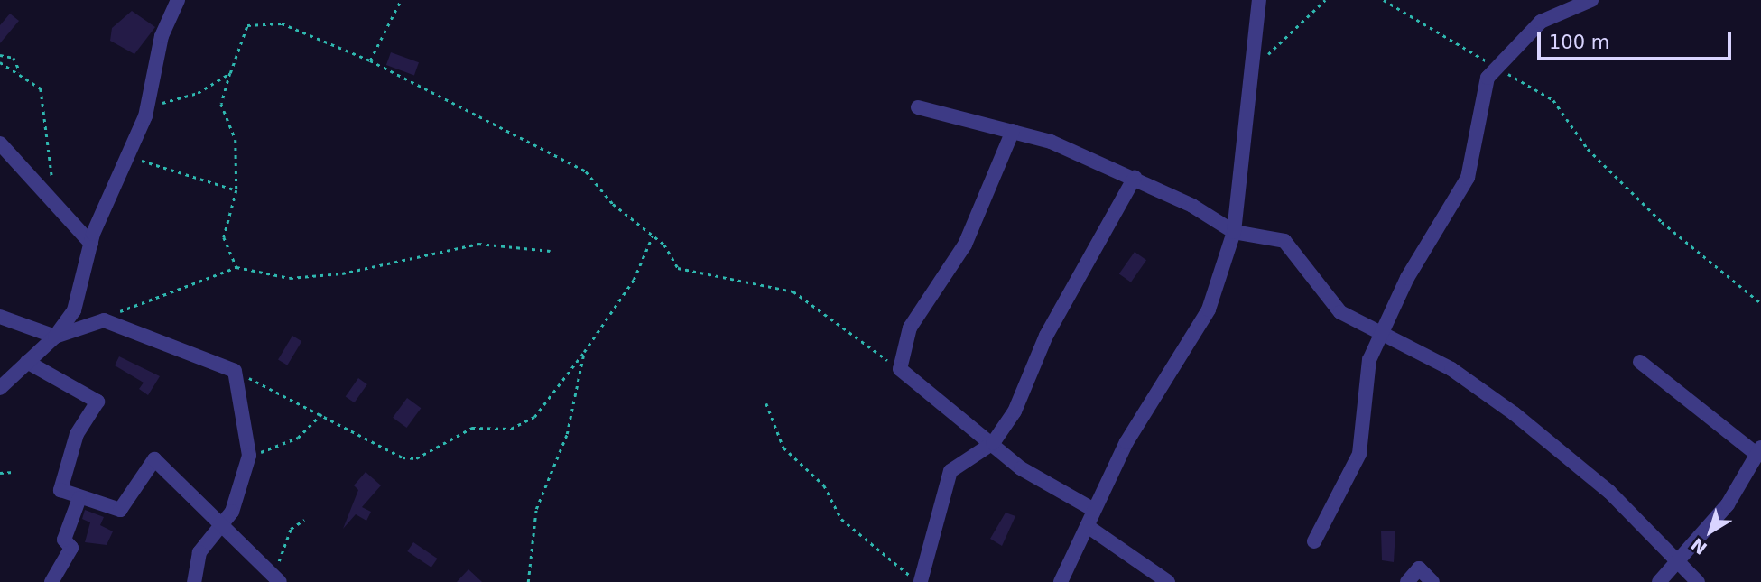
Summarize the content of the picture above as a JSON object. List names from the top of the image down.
{
  "scale_bar": "100 m",
  "north": "bottom left"
}
